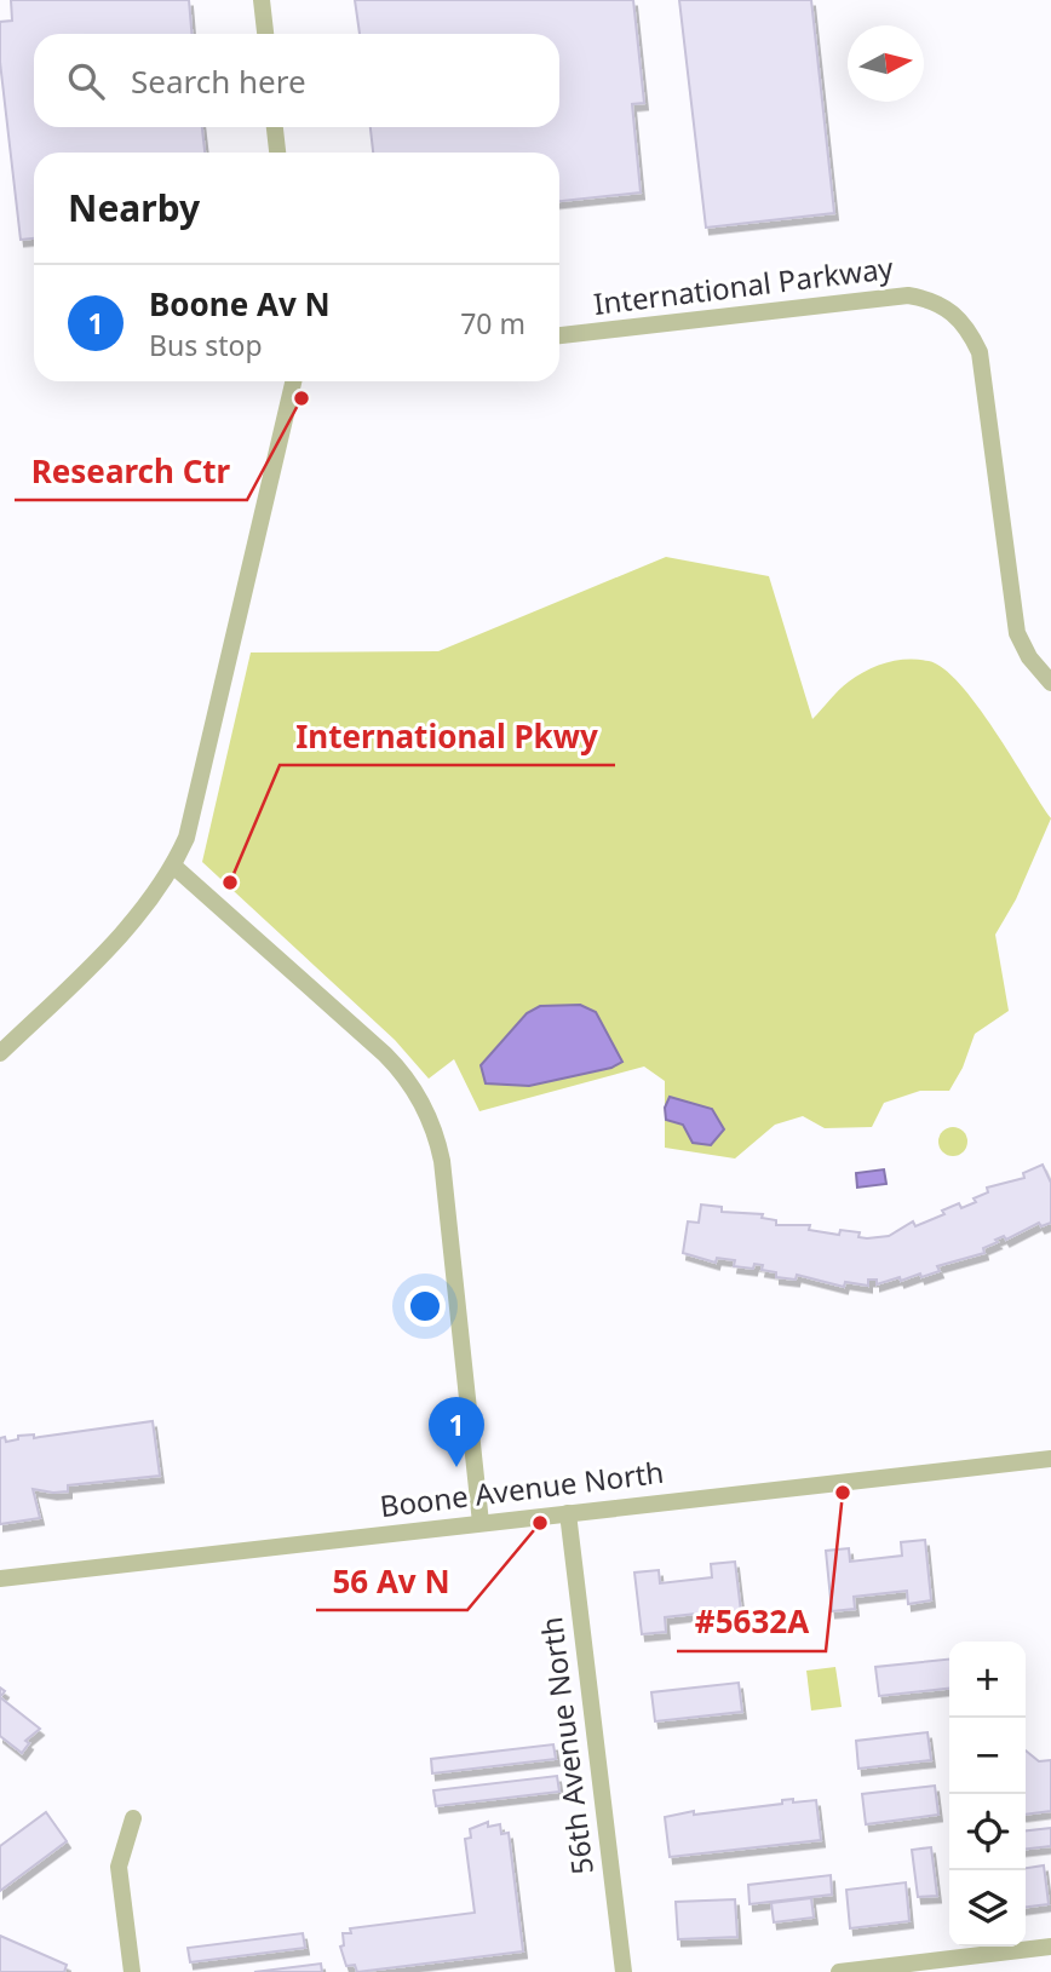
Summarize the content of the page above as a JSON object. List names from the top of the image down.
{
  "streets": {
    "street": ["International Parkway", "Boone Avenue North", "56th Avenue North"]
  },
  "crossings": [
    ["Boone Avenue North", "56th Avenue North"]
  ],
  "places": [
    "Research Ctr",
    "International Pkwy",
    "#5632A",
    "56 Av N"
  ],
  "north": "right",
  "page": {
    "search": "Search here",
    "heading": "Nearby",
    "list": [
      {
        "mark": "1",
        "name": "Boone Av N",
        "note": "Bus stop",
        "value": "70 m"
      }
    ],
    "pins": "1",
    "map_buttons": ["+", "−"]
  }
}
